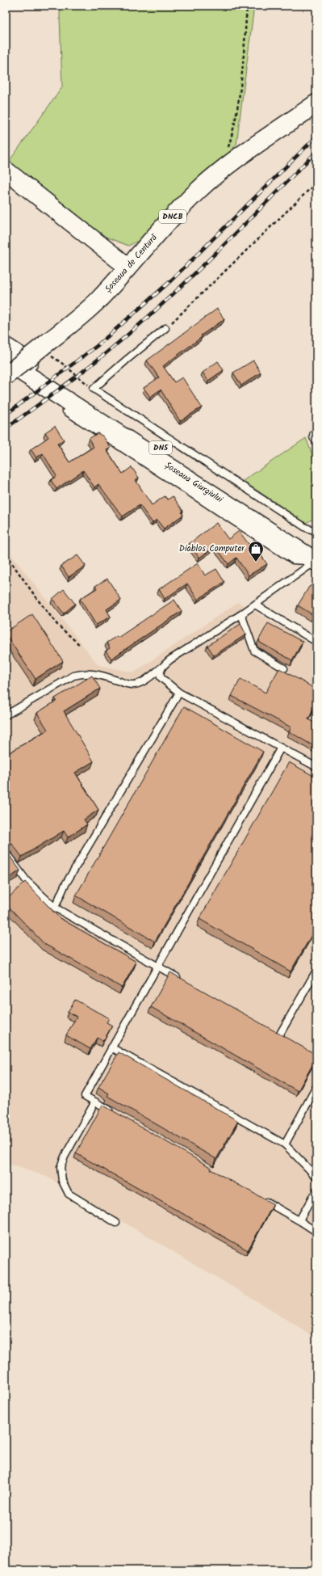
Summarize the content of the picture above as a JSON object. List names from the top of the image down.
{
  "streets": {
    "main road": [
      "DNCB",
      "Șoseaua de Centură",
      "DN5",
      "Șoseaua Giurgiului"
    ]
  },
  "places": {
    "shop": ["Diablos Computer"]
  }
}
